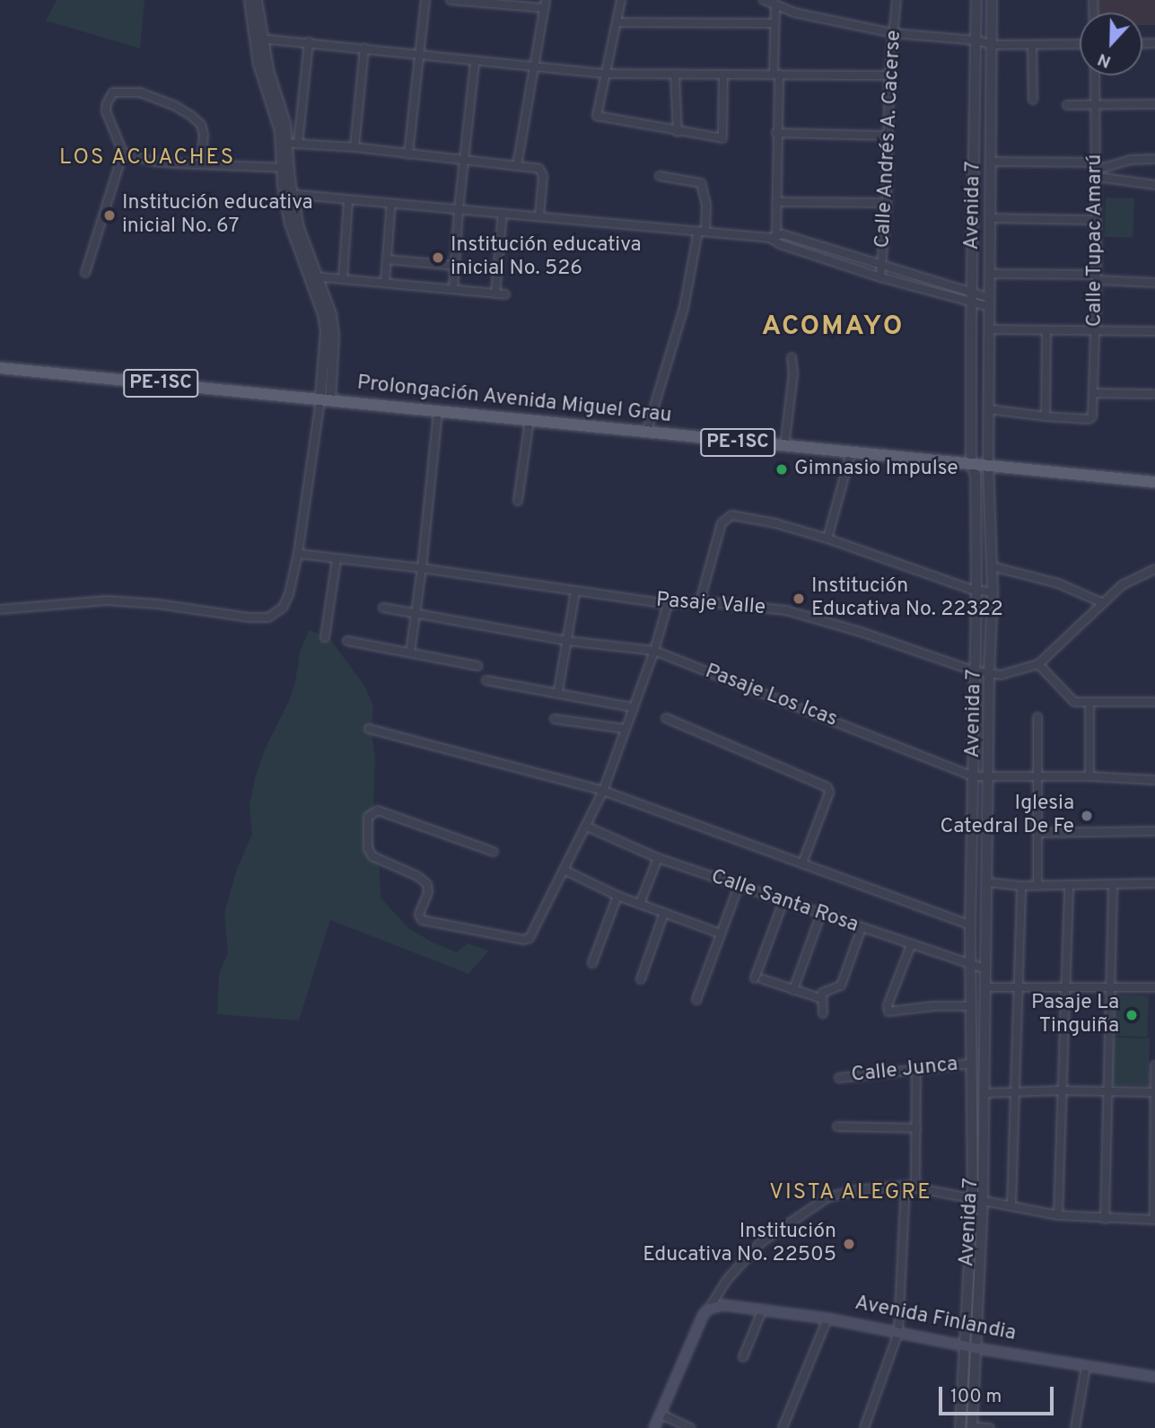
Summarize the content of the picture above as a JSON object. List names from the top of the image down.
{
  "streets": {
    "main road": ["PE-1SC", "Prolongación Avenida Miguel Grau", "Avenida Finlandia"],
    "street": [
      "Calle Andrés A. Cacerse",
      "Avenida 7",
      "Calle Tupac Amarú",
      "Pasaje Valle",
      "Pasaje Los Icas",
      "Calle Santa Rosa",
      "Calle Junca"
    ]
  },
  "crossings": [
    ["Avenida 7", "Prolongación Avenida Miguel Grau"],
    ["Avenida 7", "Pasaje Valle"],
    ["Avenida 7", "Pasaje Los Icas"],
    ["Avenida 7", "Calle Santa Rosa"],
    ["Avenida 7", "Calle Junca"],
    ["Avenida 7", "Avenida Finlandia"],
    ["PE-1SC", "Prolongación Avenida Miguel Grau"]
  ],
  "districts": ["LOS ACUACHES", "ACOMAYO", "VISTA ALEGRE"],
  "places": [
    "Institución educativa inicial No. 67",
    "Institución educativa inicial No. 526",
    "Gimnasio Impulse",
    "Institución Educativa No. 22322",
    "Iglesia Catedral De Fe",
    "Pasaje La Tinguiña",
    "Institución Educativa No. 22505"
  ],
  "scale_bar": "100 m",
  "north": "bottom"
}
